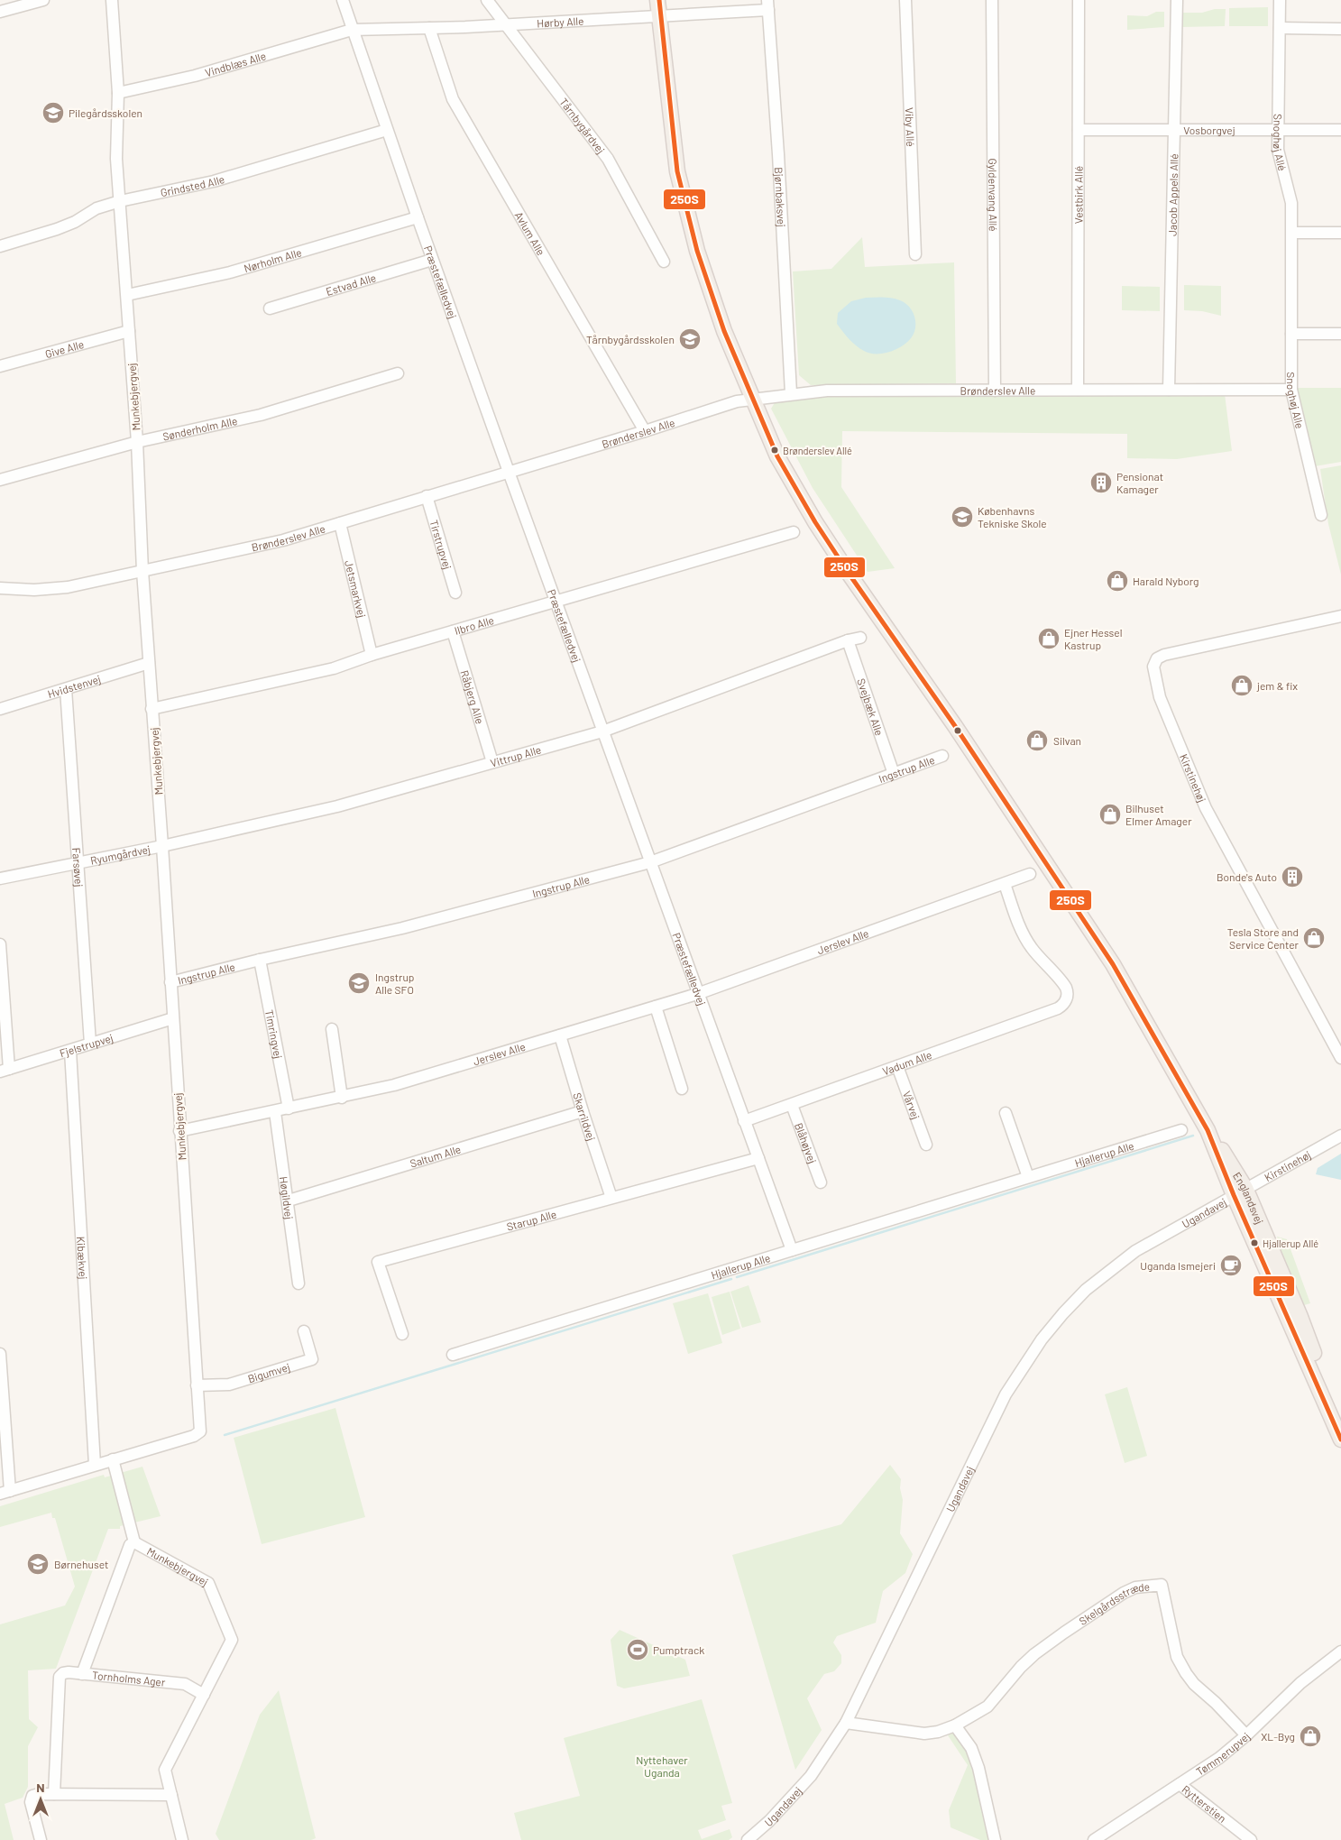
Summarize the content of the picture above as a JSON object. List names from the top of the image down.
{
  "streets": {
    "main road": ["Englandsvej"],
    "street": [
      "Hørby Alle",
      "Vindblæs Alle",
      "Tårnbygårdvej",
      "Viby Allé",
      "Vosborgvej",
      "Snoghøj Allé",
      "Grindsted Alle",
      "Gyldenvang Allé",
      "Vestbirk Allé",
      "Jacob Appels Allé",
      "Bjørnbaksvej",
      "Avlum Alle",
      "Nørholm Alle",
      "Præstefælledvej",
      "Estvad Alle",
      "Give Alle",
      "Brønderslev Alle",
      "Munkebjergvej",
      "Snoghøj Alle",
      "Sønderholm Alle",
      "Tirstrupvej",
      "Jetsmarkvej",
      "Ilbro Alle",
      "Hvidstenvej",
      "Råbjerg Alle",
      "Svejbæk Alle",
      "Vittrup Alle",
      "Ingstrup Alle",
      "Kirstinehøj",
      "Ryumgårdvej",
      "Farsøvej",
      "Jerslev Alle",
      "Timringvej",
      "Fjelstrupvej",
      "Vadum Alle",
      "Vårvej",
      "Skarrildvej",
      "Blåhøjvej",
      "Hjallerup Alle",
      "Saltum Alle",
      "Høgildvej",
      "Ugandavej",
      "Starup Alle",
      "Kibækvej",
      "Bigumvej",
      "Skelgårdsstræde",
      "Tornholms Ager",
      "Tømmerupvej",
      "Rytterstien"
    ]
  },
  "crossings": [
    ["Hørby Alle", "Vindblæs Alle"],
    ["Hørby Alle", "Tårnbygårdvej"],
    ["Hørby Alle", "Bjørnbaksvej"],
    ["Hørby Alle", "Avlum Alle"],
    ["Hørby Alle", "Præstefælledvej"],
    ["Hørby Alle", "Englandsvej"],
    ["Vindblæs Alle", "Præstefælledvej"],
    ["Vindblæs Alle", "Munkebjergvej"],
    ["Vosborgvej", "Snoghøj Allé"],
    ["Vosborgvej", "Vestbirk Allé"],
    ["Vosborgvej", "Jacob Appels Allé"],
    ["Snoghøj Allé", "Snoghøj Alle"],
    ["Grindsted Alle", "Præstefælledvej"],
    ["Grindsted Alle", "Munkebjergvej"],
    ["Gyldenvang Allé", "Brønderslev Alle"],
    ["Vestbirk Allé", "Brønderslev Alle"],
    ["Jacob Appels Allé", "Brønderslev Alle"],
    ["Bjørnbaksvej", "Brønderslev Alle"],
    ["Avlum Alle", "Brønderslev Alle"],
    ["Nørholm Alle", "Præstefælledvej"],
    ["Nørholm Alle", "Munkebjergvej"],
    ["Præstefælledvej", "Estvad Alle"],
    ["Præstefælledvej", "Brønderslev Alle"],
    ["Præstefælledvej", "Ilbro Alle"],
    ["Præstefælledvej", "Vittrup Alle"],
    ["Præstefælledvej", "Ingstrup Alle"],
    ["Præstefælledvej", "Jerslev Alle"],
    ["Præstefælledvej", "Vadum Alle"],
    ["Præstefælledvej", "Hjallerup Alle"],
    ["Præstefælledvej", "Starup Alle"],
    ["Give Alle", "Munkebjergvej"],
    ["Brønderslev Alle", "Munkebjergvej"],
    ["Brønderslev Alle", "Snoghøj Alle"],
    ["Brønderslev Alle", "Tirstrupvej"],
    ["Brønderslev Alle", "Jetsmarkvej"],
    ["Brønderslev Alle", "Englandsvej"],
    ["Munkebjergvej", "Sønderholm Alle"],
    ["Munkebjergvej", "Ilbro Alle"],
    ["Munkebjergvej", "Hvidstenvej"],
    ["Munkebjergvej", "Vittrup Alle"],
    ["Munkebjergvej", "Ingstrup Alle"],
    ["Munkebjergvej", "Ryumgårdvej"],
    ["Munkebjergvej", "Jerslev Alle"],
    ["Munkebjergvej", "Fjelstrupvej"],
    ["Munkebjergvej", "Kibækvej"],
    ["Munkebjergvej", "Bigumvej"],
    ["Munkebjergvej", "Tornholms Ager"],
    ["Jetsmarkvej", "Ilbro Alle"],
    ["Ilbro Alle", "Råbjerg Alle"],
    ["Hvidstenvej", "Farsøvej"],
    ["Råbjerg Alle", "Vittrup Alle"],
    ["Svejbæk Alle", "Vittrup Alle"],
    ["Svejbæk Alle", "Ingstrup Alle"],
    ["Vittrup Alle", "Ryumgårdvej"],
    ["Ingstrup Alle", "Timringvej"],
    ["Kirstinehøj", "Englandsvej"],
    ["Kirstinehøj", "Ugandavej"],
    ["Ryumgårdvej", "Farsøvej"],
    ["Farsøvej", "Fjelstrupvej"],
    ["Jerslev Alle", "Timringvej"],
    ["Jerslev Alle", "Vadum Alle"],
    ["Jerslev Alle", "Skarrildvej"],
    ["Jerslev Alle", "Høgildvej"],
    ["Fjelstrupvej", "Kibækvej"],
    ["Vadum Alle", "Vårvej"],
    ["Vadum Alle", "Blåhøjvej"],
    ["Skarrildvej", "Saltum Alle"],
    ["Skarrildvej", "Starup Alle"],
    ["Saltum Alle", "Høgildvej"],
    ["Englandsvej", "Ugandavej"],
    ["Ugandavej", "Skelgårdsstræde"],
    ["Skelgårdsstræde", "Tømmerupvej"],
    ["Tømmerupvej", "Rytterstien"]
  ],
  "parks": ["Nyttehaver Uganda"],
  "places": {
    "school or university": [
      "Pilegårdsskolen",
      "Tårnbygårdsskolen",
      "Københavns Tekniske Skole",
      "Ingstrup Alle SFO",
      "Børnehuset"
    ],
    "other": ["Brønderslev Allé", "Hjallerup Allé"],
    "building": ["Pensionat Kamager", "Bonde's Auto"],
    "shop": [
      "Harald Nyborg",
      "Ejner Hessel Kastrup",
      "jem & fix",
      "Silvan",
      "Bilhuset Elmer Amager",
      "Tesla Store and Service Center",
      "XL-Byg"
    ],
    "cafe": ["Uganda Ismejeri"],
    "sports": ["Pumptrack"]
  },
  "lines": ["transit line 250S"],
  "north": "top"
}
